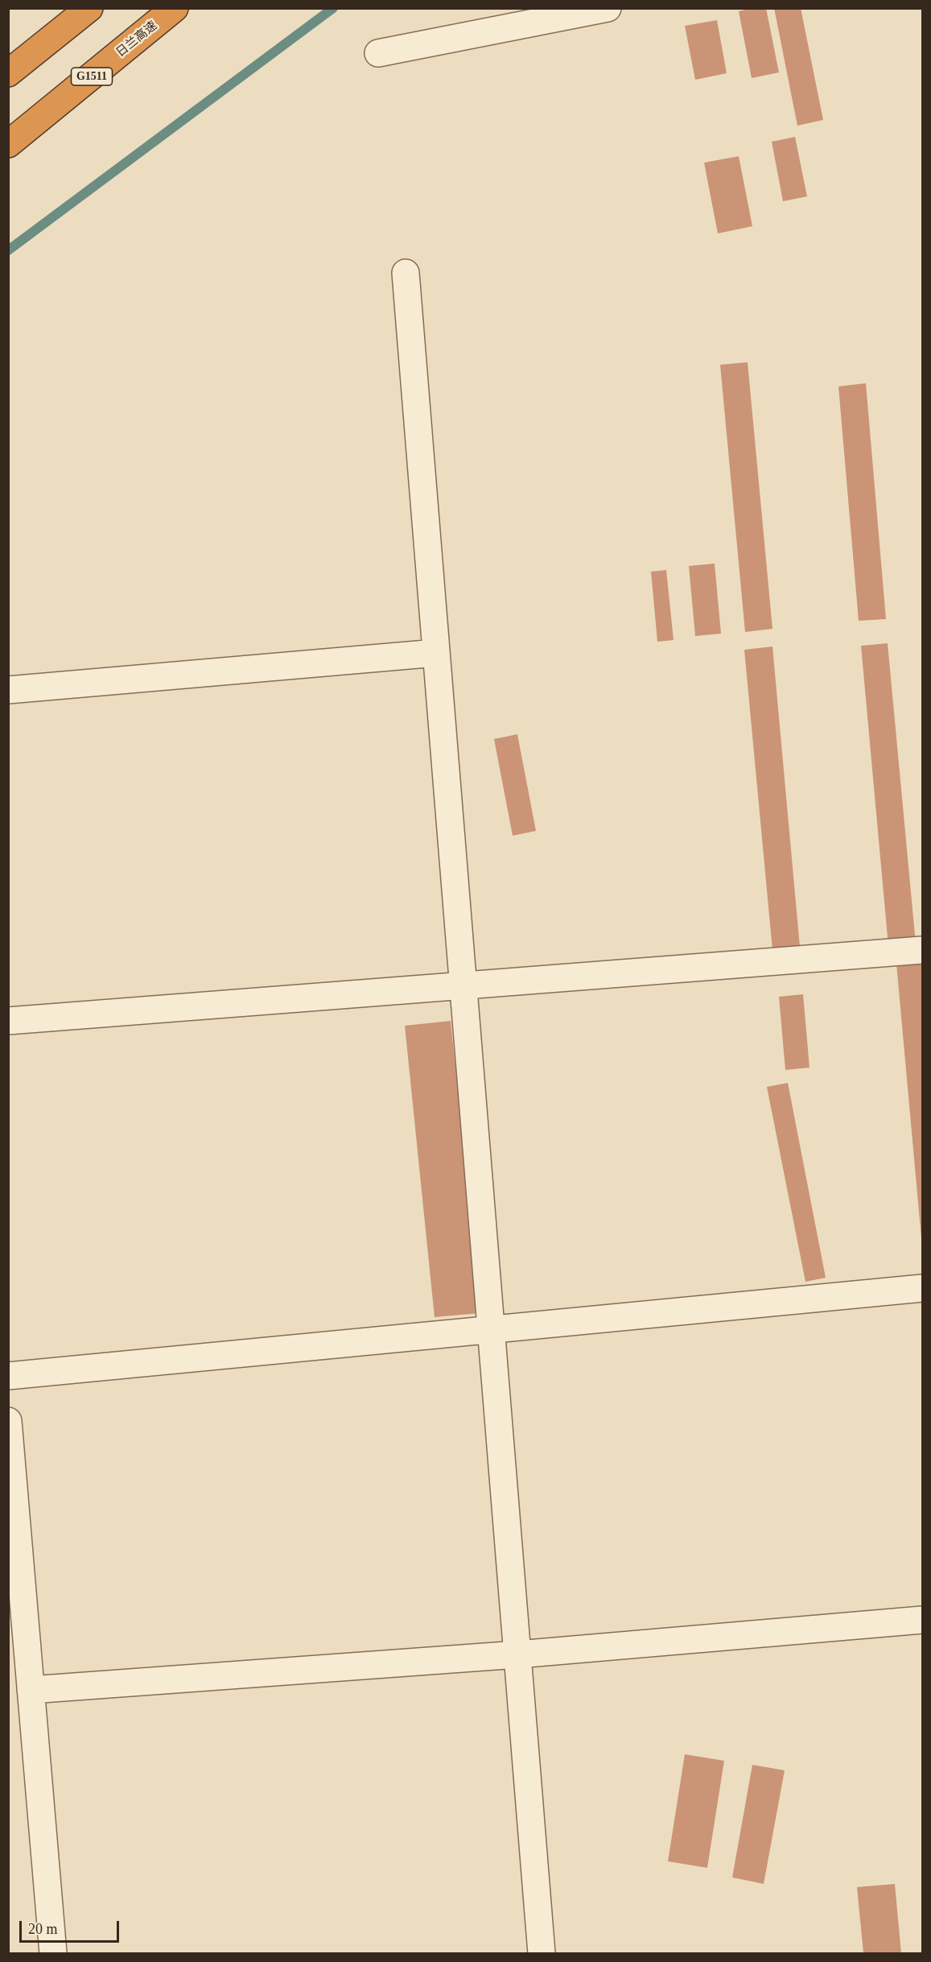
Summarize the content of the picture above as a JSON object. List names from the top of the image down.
{
  "streets": {
    "highway": ["日兰高速", "G1511"]
  },
  "scale_bar": "20 m"
}
